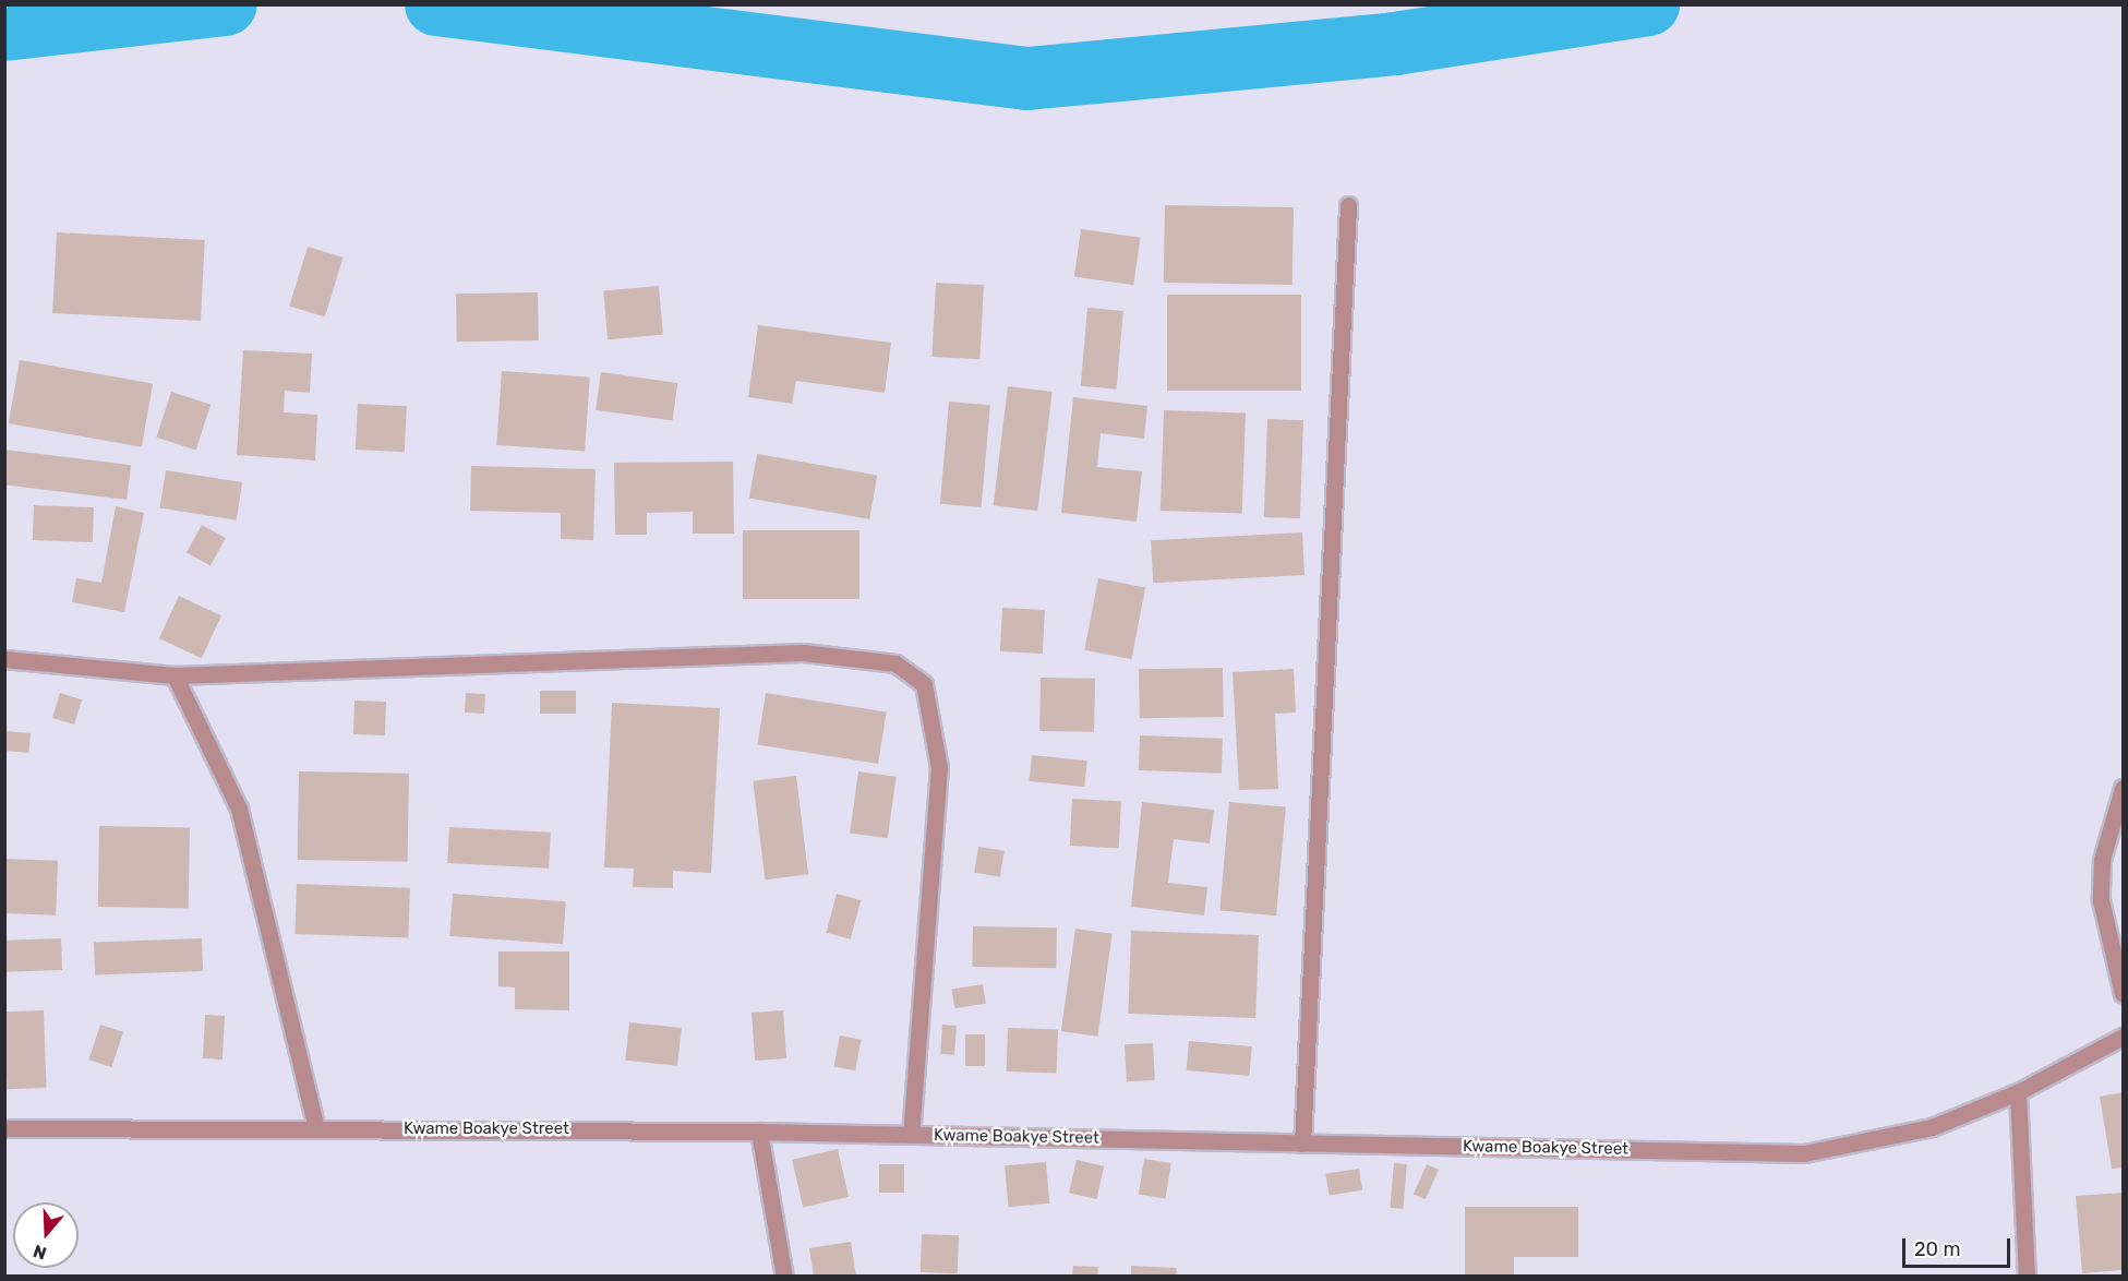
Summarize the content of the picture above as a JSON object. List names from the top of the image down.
{
  "streets": {
    "street": ["Kwame Boakye Street"]
  },
  "scale_bar": "20 m",
  "north": "bottom"
}
